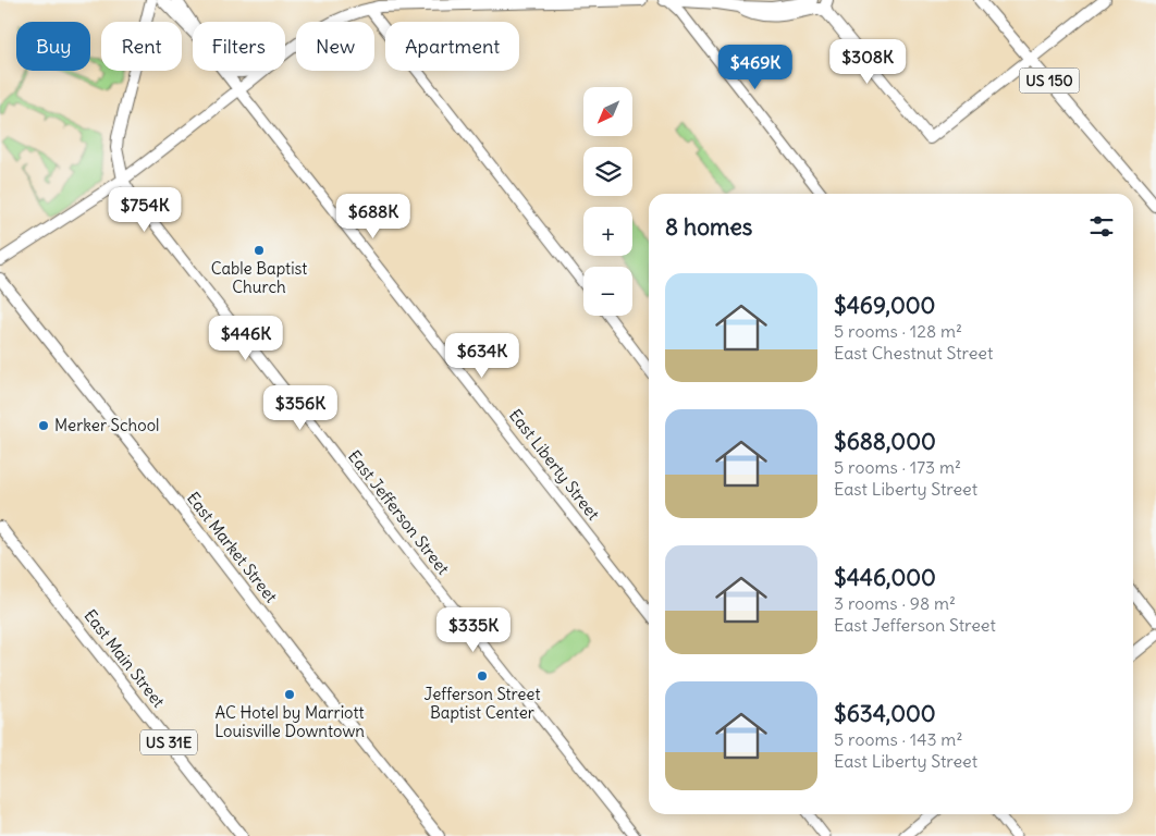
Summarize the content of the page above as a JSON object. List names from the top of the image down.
{
  "streets": {
    "main road": [
      "US 150",
      "East Liberty Street",
      "East Market Street",
      "East Main Street",
      "US 31E"
    ],
    "street": ["East Jefferson Street"]
  },
  "places": [
    "Cable Baptist Church",
    "Merker School",
    "Jefferson Street Baptist Center",
    "AC Hotel by Marriott Louisville Downtown"
  ],
  "north": "bottom left",
  "page": {
    "chip": [
      "Buy",
      "Rent",
      "Filters",
      "New",
      "Apartment"
    ],
    "price": [
      "$308K",
      "$469K",
      "$754K",
      "$688K",
      "$446K",
      "$634K",
      "$356K",
      "$335K"
    ],
    "map_buttons": ["+", "−"],
    "heading": "8 homes",
    "list": [
      {
        "name": "$469,000",
        "note": "5 rooms · 128 m² · East Chestnut Street"
      },
      {
        "name": "$688,000",
        "note": "5 rooms · 173 m² · East Liberty Street"
      },
      {
        "name": "$446,000",
        "note": "3 rooms · 98 m² · East Jefferson Street"
      },
      {
        "name": "$634,000",
        "note": "5 rooms · 143 m² · East Liberty Street"
      }
    ]
  }
}
